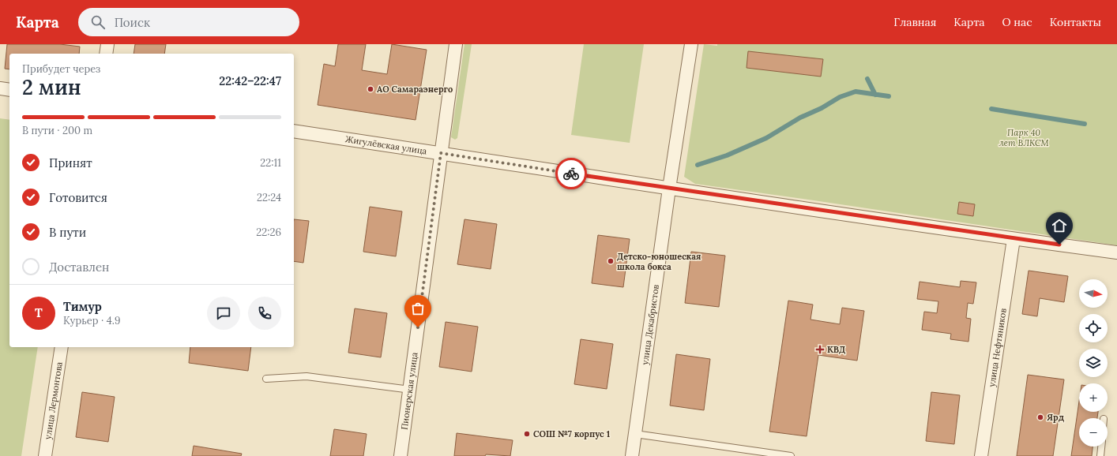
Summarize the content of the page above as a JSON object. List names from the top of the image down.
{
  "streets": {
    "street": [
      "Жигулёвская улица",
      "улица Декабристов",
      "улица Нефтяников",
      "Пионерская улица",
      "улица Лермонтова"
    ]
  },
  "crossings": [
    ["Жигулёвская улица", "улица Декабристов"],
    ["Жигулёвская улица", "улица Нефтяников"],
    ["Жигулёвская улица", "Пионерская улица"]
  ],
  "parks": ["Парк 40 лет ВЛКСМ"],
  "places": {
    "other": [
      "АО Самараэнерго",
      "Детско-юношеская школа бокса",
      "Ярд",
      "СОШ №7 корпус 1"
    ],
    "health": ["КВД"]
  },
  "north": "right",
  "page": {
    "header": "Карта",
    "search": "Поиск",
    "nav": [
      "Главная",
      "Карта",
      "О нас",
      "Контакты"
    ],
    "heading": ["2 мин", "Прибудет через", "22:42–22:47"],
    "panel": ["Тимур", "Курьер · 4.9"],
    "bar": "В пути · 200 m",
    "list": [
      ["Принят", "22:11"],
      ["Готовится", "22:24"],
      ["В пути", "22:26"],
      "Доставлен"
    ],
    "map_buttons": ["+", "−"],
    "round": "Т"
  }
}
